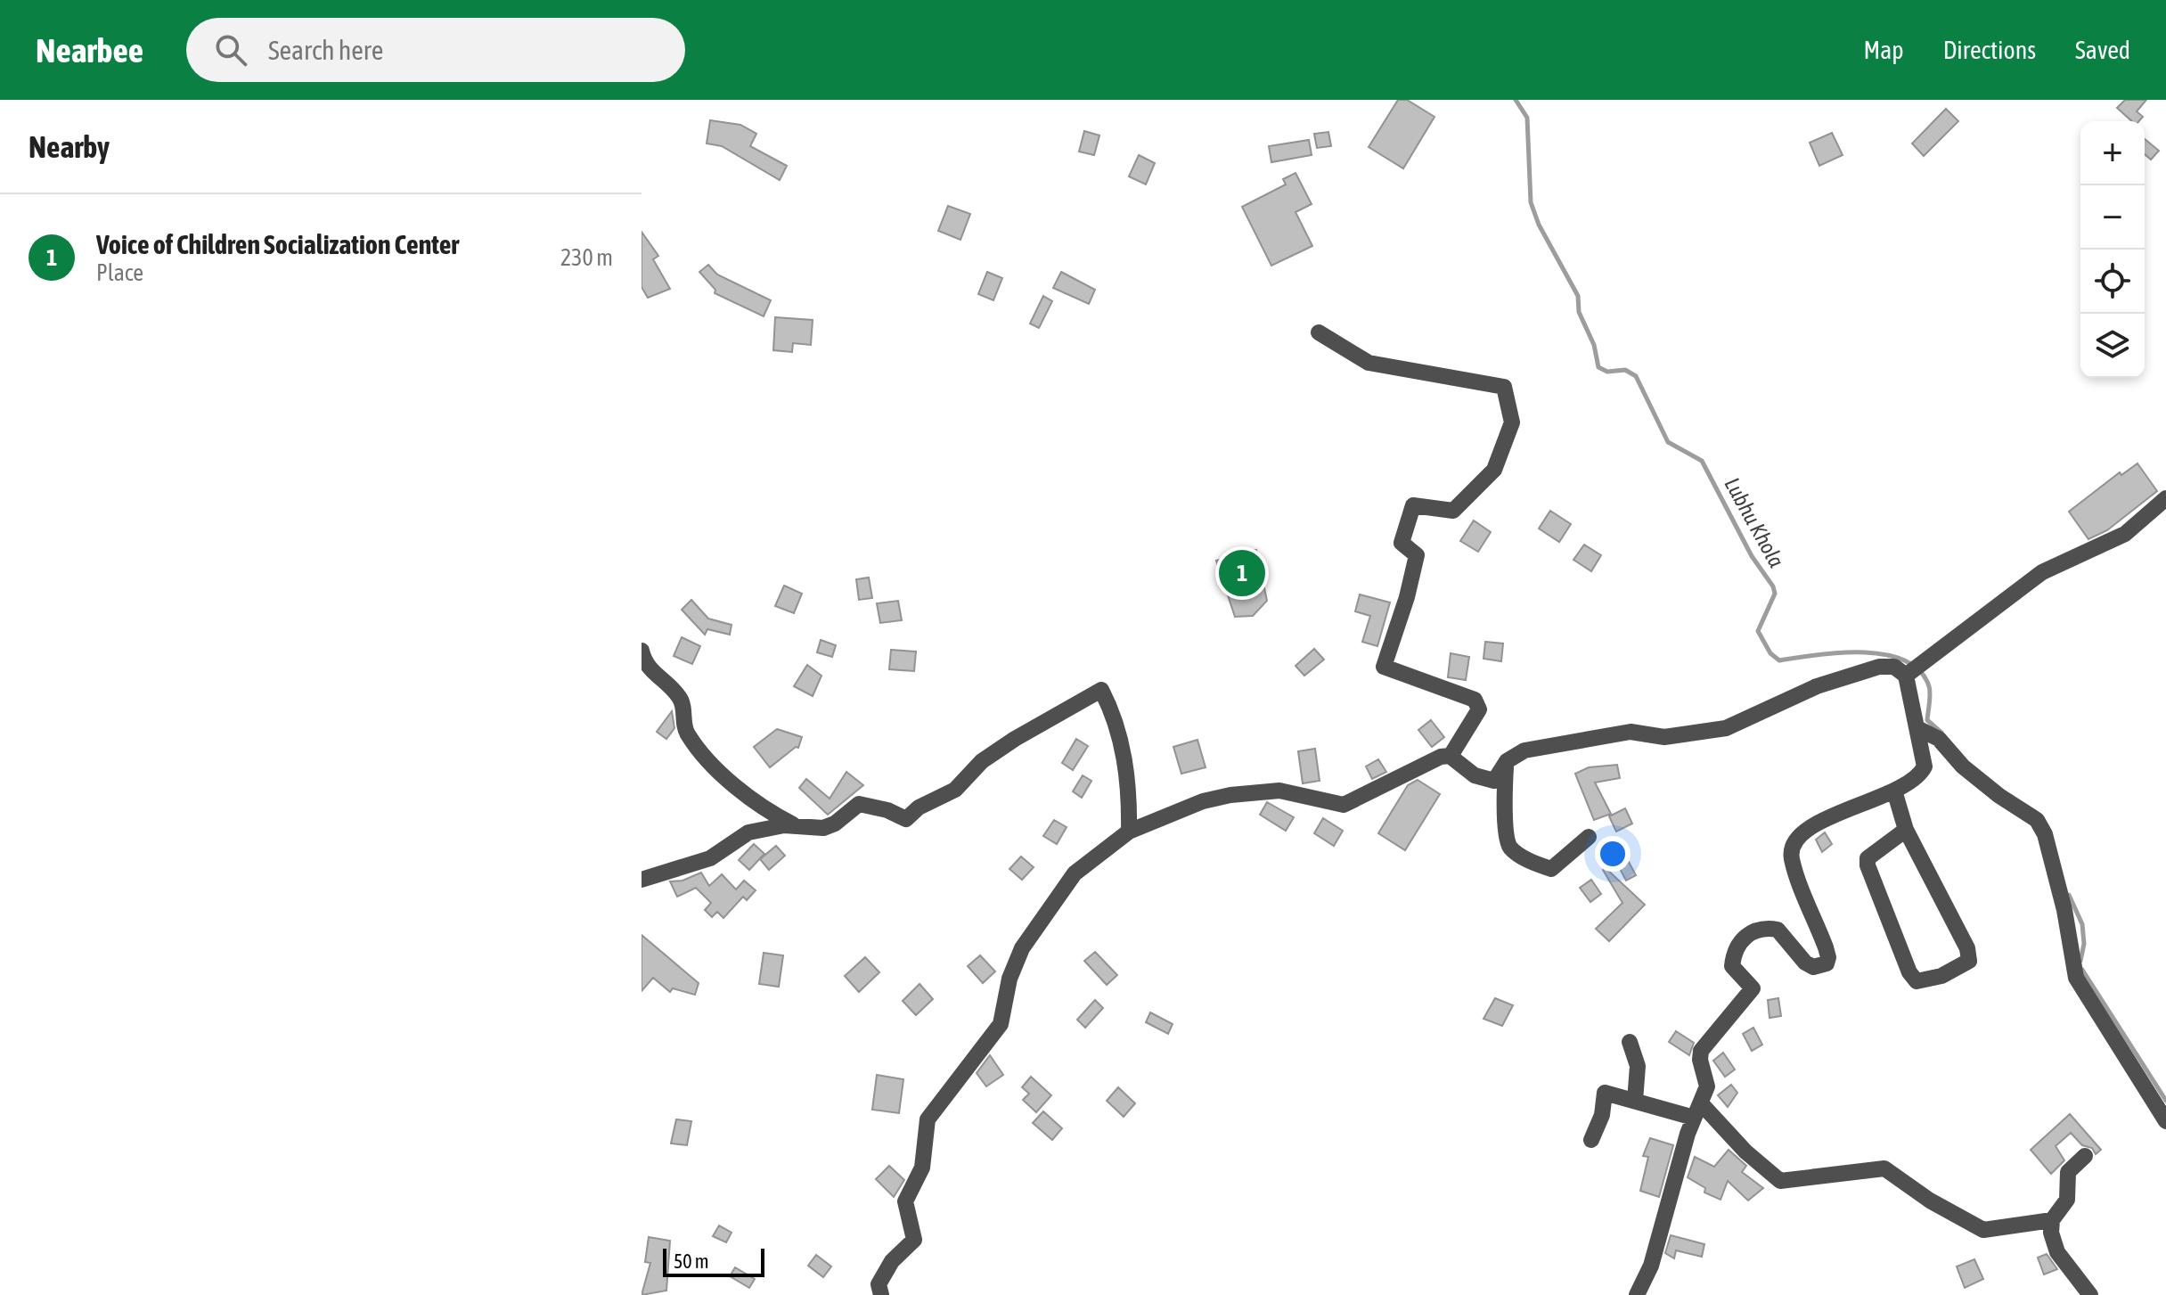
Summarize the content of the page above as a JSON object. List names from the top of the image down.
{
  "water": ["Lubhu Khola"],
  "scale_bar": "50 m",
  "page": {
    "header": "Nearbee",
    "search": "Search here",
    "nav": ["Map", "Directions", "Saved"],
    "heading": "Nearby",
    "map_buttons": ["+", "−"],
    "list": [
      {
        "mark": "1",
        "name": "Voice of Children Socialization Center",
        "note": "Place",
        "value": "230 m"
      }
    ],
    "pins": "1",
    "scale": "50 m"
  }
}
